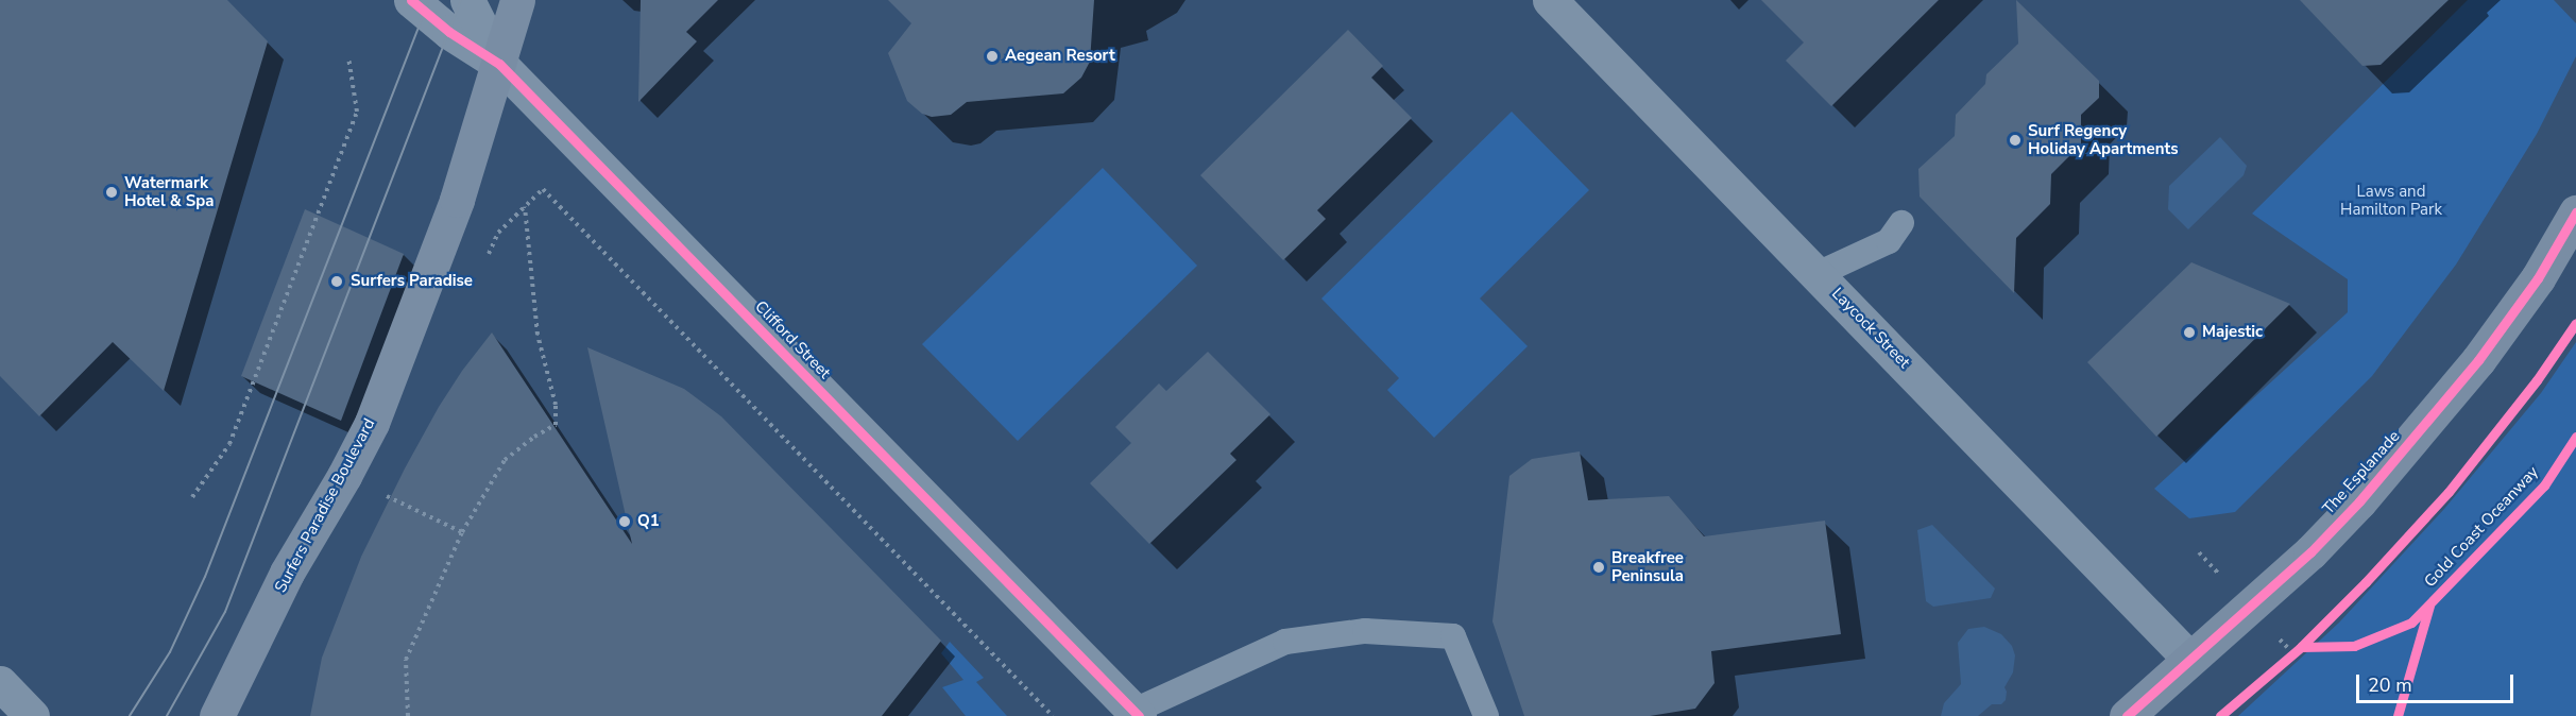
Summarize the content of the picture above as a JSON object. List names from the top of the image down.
{
  "streets": {
    "street": [
      "Laycock Street",
      "Clifford Street",
      "The Esplanade",
      "Surfers Paradise Boulevard"
    ],
    "cycle path": ["Gold Coast Oceanway"]
  },
  "crossings": [
    ["Laycock Street", "The Esplanade"],
    ["Clifford Street", "Surfers Paradise Boulevard"]
  ],
  "parks": ["Laws and Hamilton Park"],
  "places": [
    "Aegean Resort",
    "Surf Regency Holiday Apartments",
    "Watermark Hotel & Spa",
    "Surfers Paradise",
    "Majestic",
    "Q1",
    "Breakfree Peninsula"
  ],
  "scale_bar": "20 m"
}
